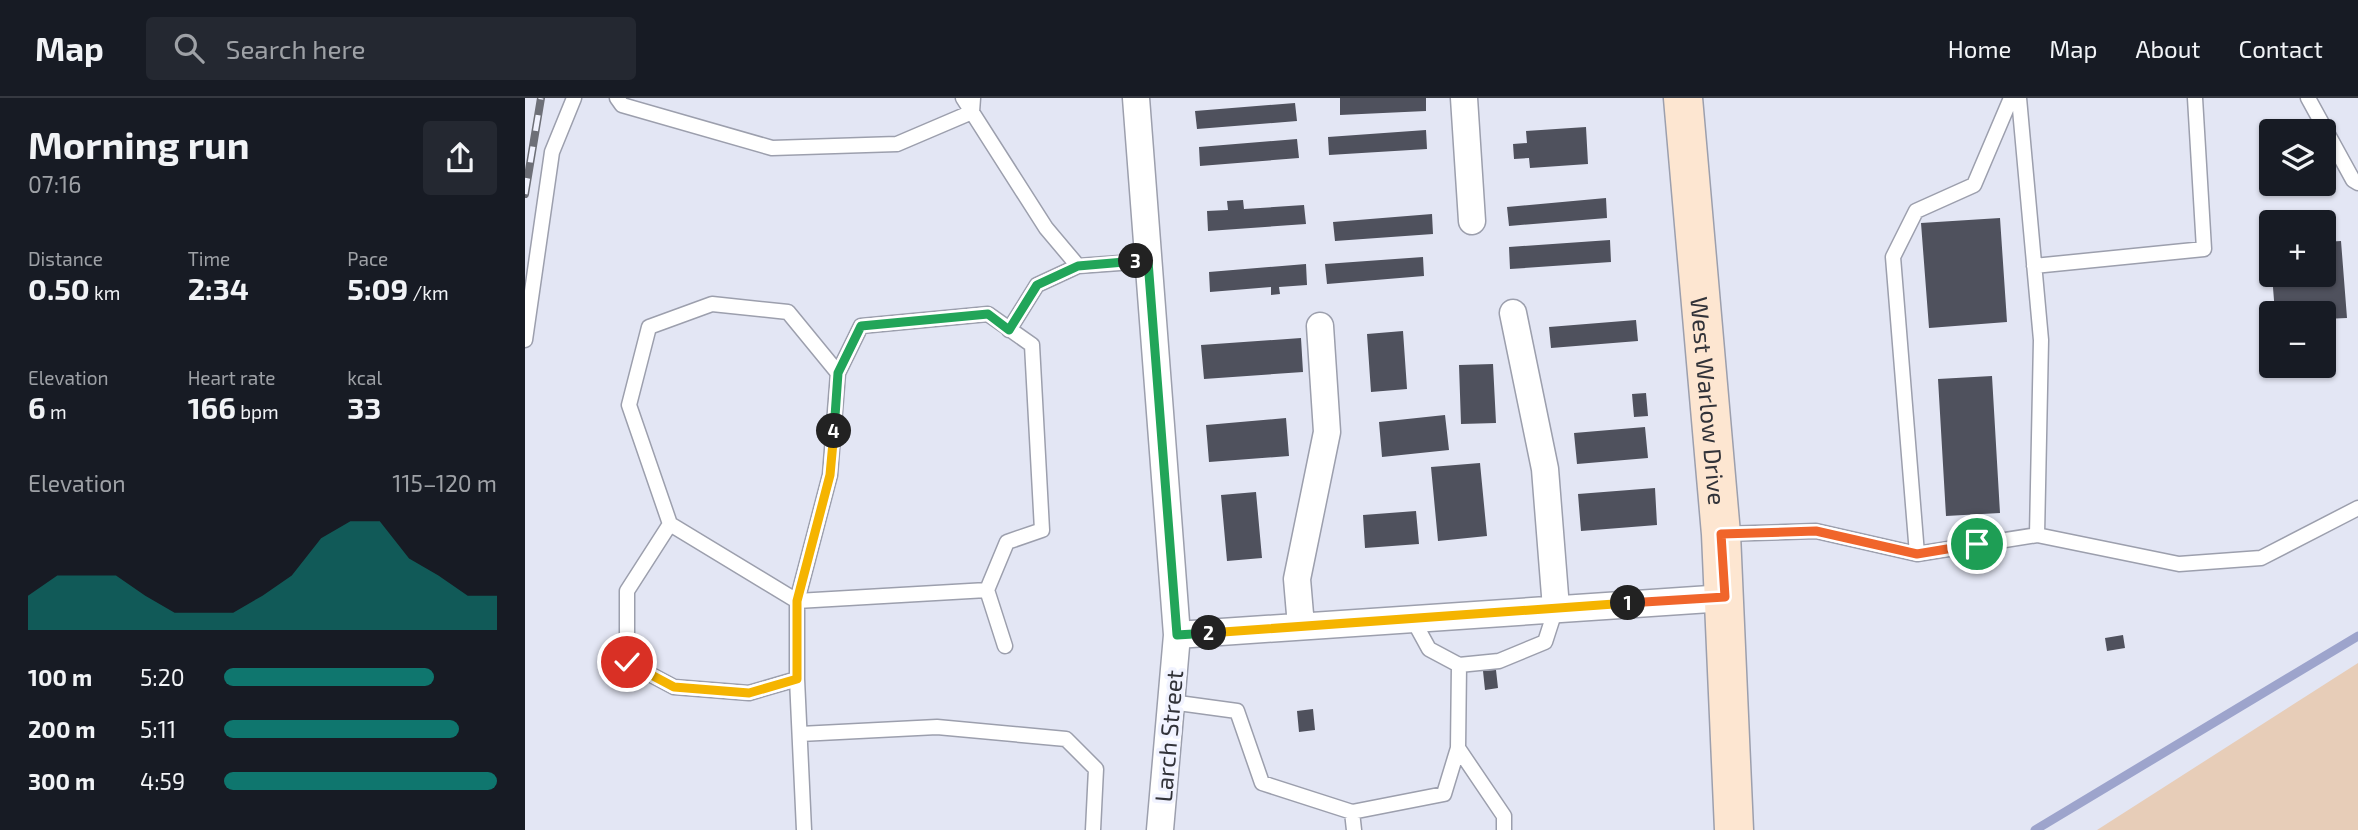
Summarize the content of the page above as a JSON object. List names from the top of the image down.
{
  "streets": {
    "street": ["West Warlow Drive", "Larch Street"]
  },
  "page": {
    "header": "Map",
    "search": "Search here",
    "nav": [
      "Home",
      "Map",
      "About",
      "Contact"
    ],
    "heading": ["Morning run", "07:16"],
    "map_buttons": ["+", "−"],
    "stats": [
      ["Distance", "0.50 km"],
      ["Time", "2:34"],
      ["Pace", "5:09 /km"],
      ["Elevation", "6 m"],
      ["Heart rate", "166 bpm"],
      ["kcal", "33"]
    ],
    "pins": [
      "3",
      "4",
      "1",
      "2"
    ],
    "chart": ["Elevation", "115–120 m"],
    "list": [
      {
        "name": "100 m",
        "note": "5:20"
      },
      {
        "name": "200 m",
        "note": "5:11"
      },
      {
        "name": "300 m",
        "note": "4:59"
      }
    ]
  }
}
